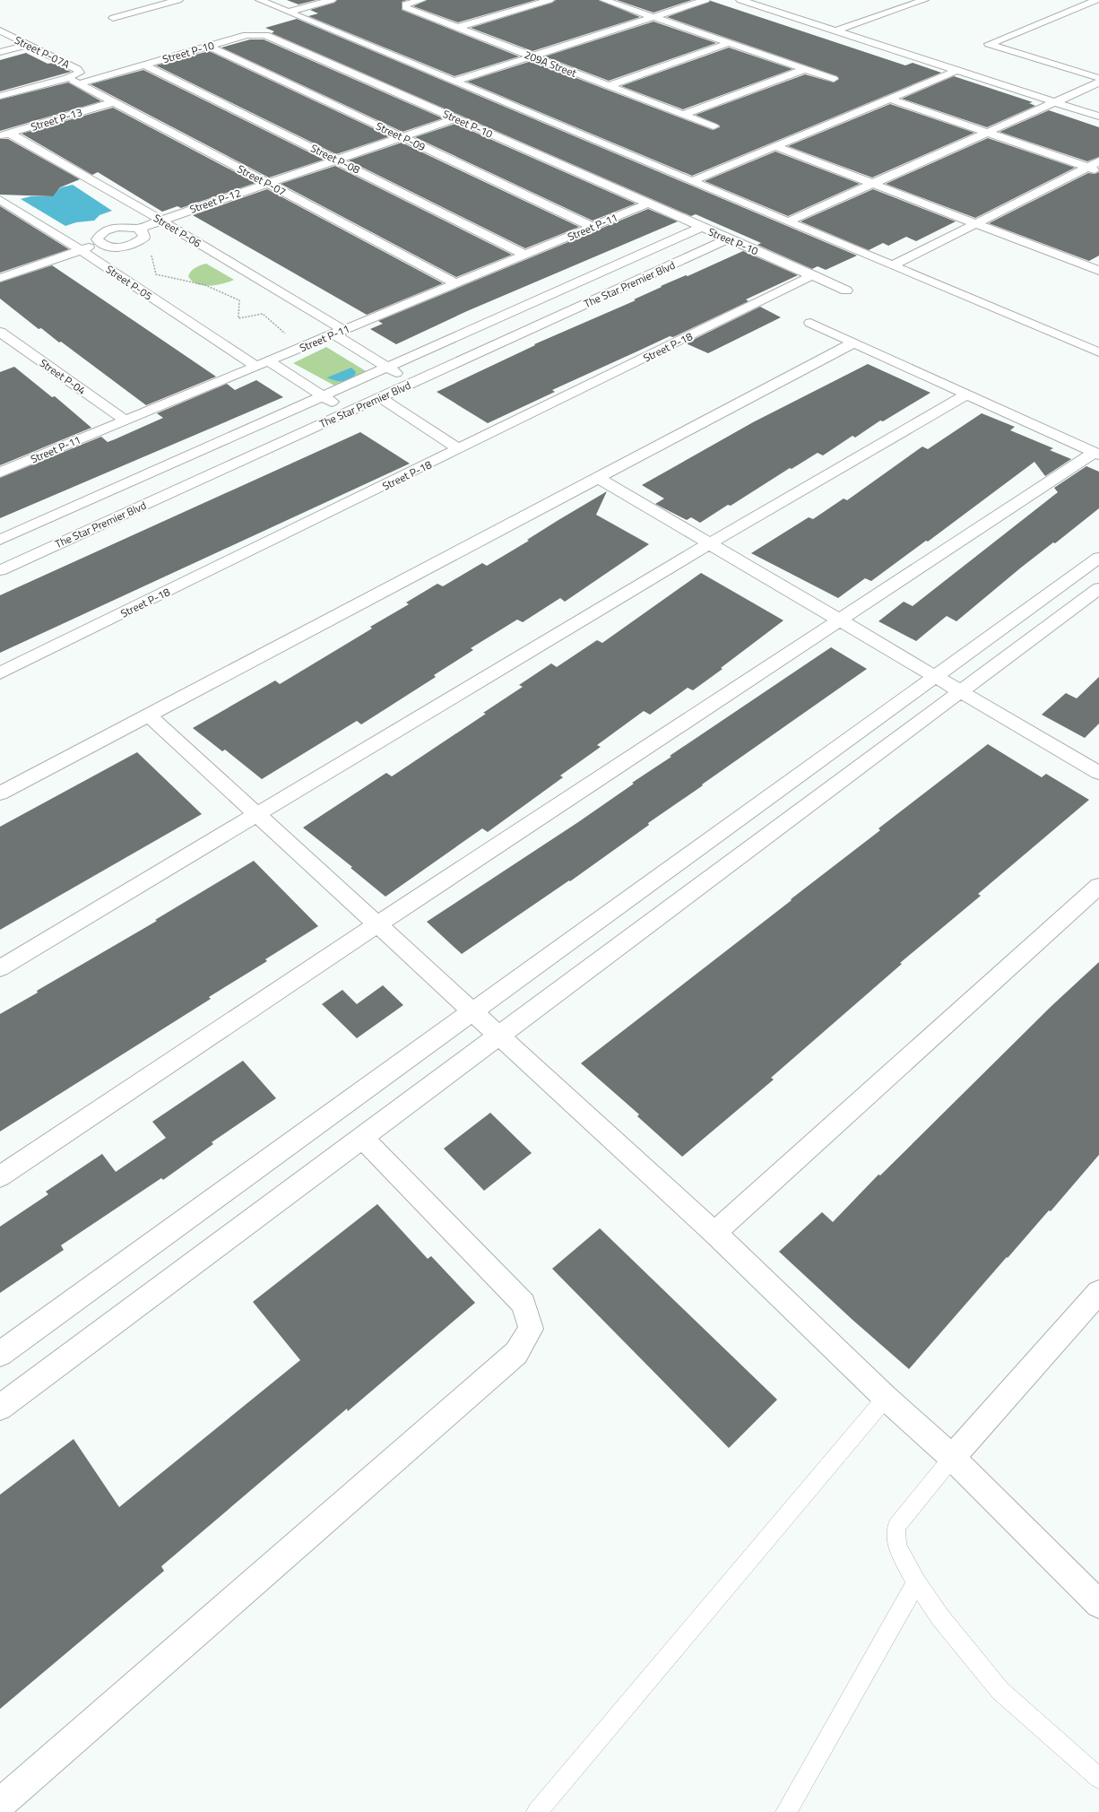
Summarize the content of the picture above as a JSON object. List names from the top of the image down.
{
  "streets": {
    "street": [
      "Street P-07A",
      "Street P-10",
      "209A Street",
      "Street P-13",
      "Street P-09",
      "Street P-08",
      "Street P-07",
      "Street P-12",
      "Street P-11",
      "Street P-06",
      "Street P-05",
      "The Star Premier Blvd",
      "Street P-18",
      "Street P-04"
    ]
  },
  "crossings": [
    ["Street P-07A", "Street P-10"],
    ["Street P-07A", "Street P-07"],
    ["Street P-10", "Street P-09"],
    ["Street P-10", "Street P-08"],
    ["Street P-10", "Street P-07"],
    ["Street P-10", "Street P-12"],
    ["Street P-10", "Street P-11"],
    ["Street P-10", "The Star Premier Blvd"],
    ["Street P-10", "Street P-18"],
    ["Street P-13", "Street P-07"],
    ["Street P-13", "Street P-06"],
    ["Street P-09", "Street P-12"],
    ["Street P-09", "Street P-11"],
    ["Street P-08", "Street P-12"],
    ["Street P-08", "Street P-11"],
    ["Street P-07", "Street P-12"],
    ["Street P-07", "Street P-11"],
    ["Street P-12", "Street P-06"],
    ["Street P-11", "Street P-06"],
    ["Street P-11", "Street P-05"],
    ["Street P-11", "Street P-04"],
    ["Street P-06", "The Star Premier Blvd"]
  ]
}
